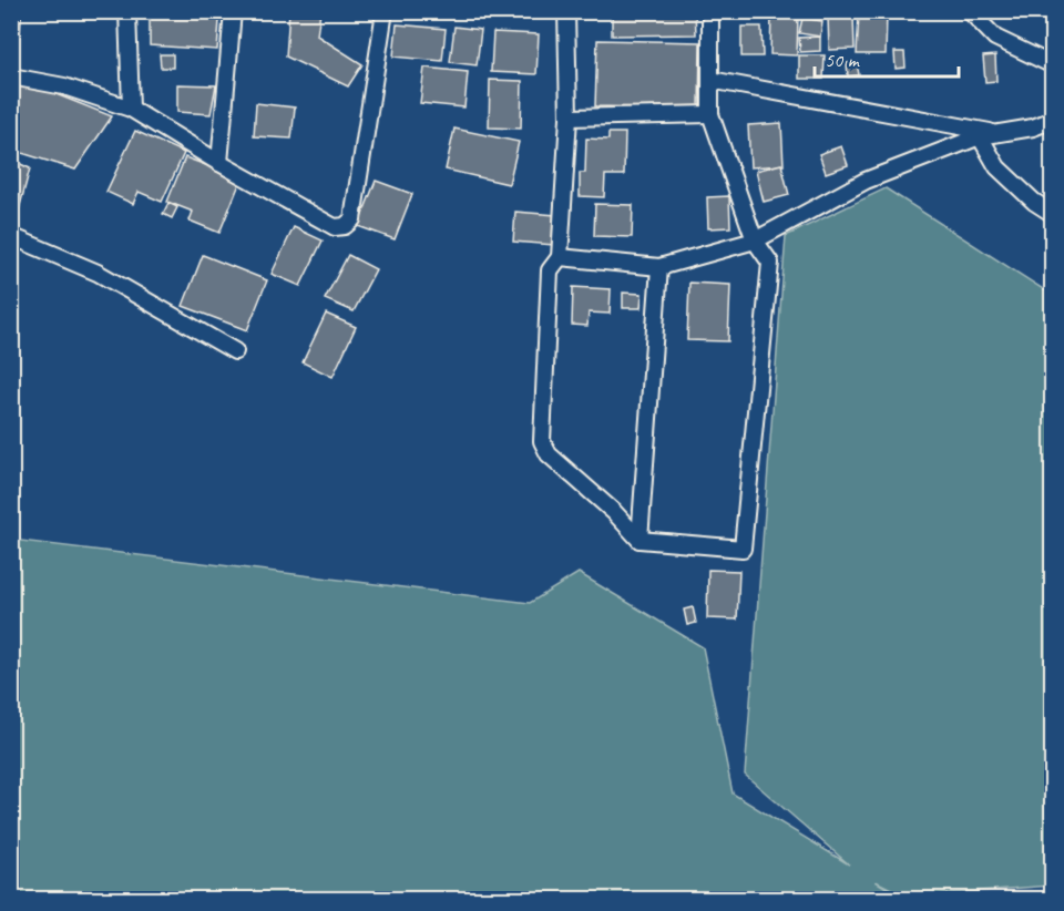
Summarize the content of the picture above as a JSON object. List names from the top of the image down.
{
  "scale_bar": "50 m"
}
